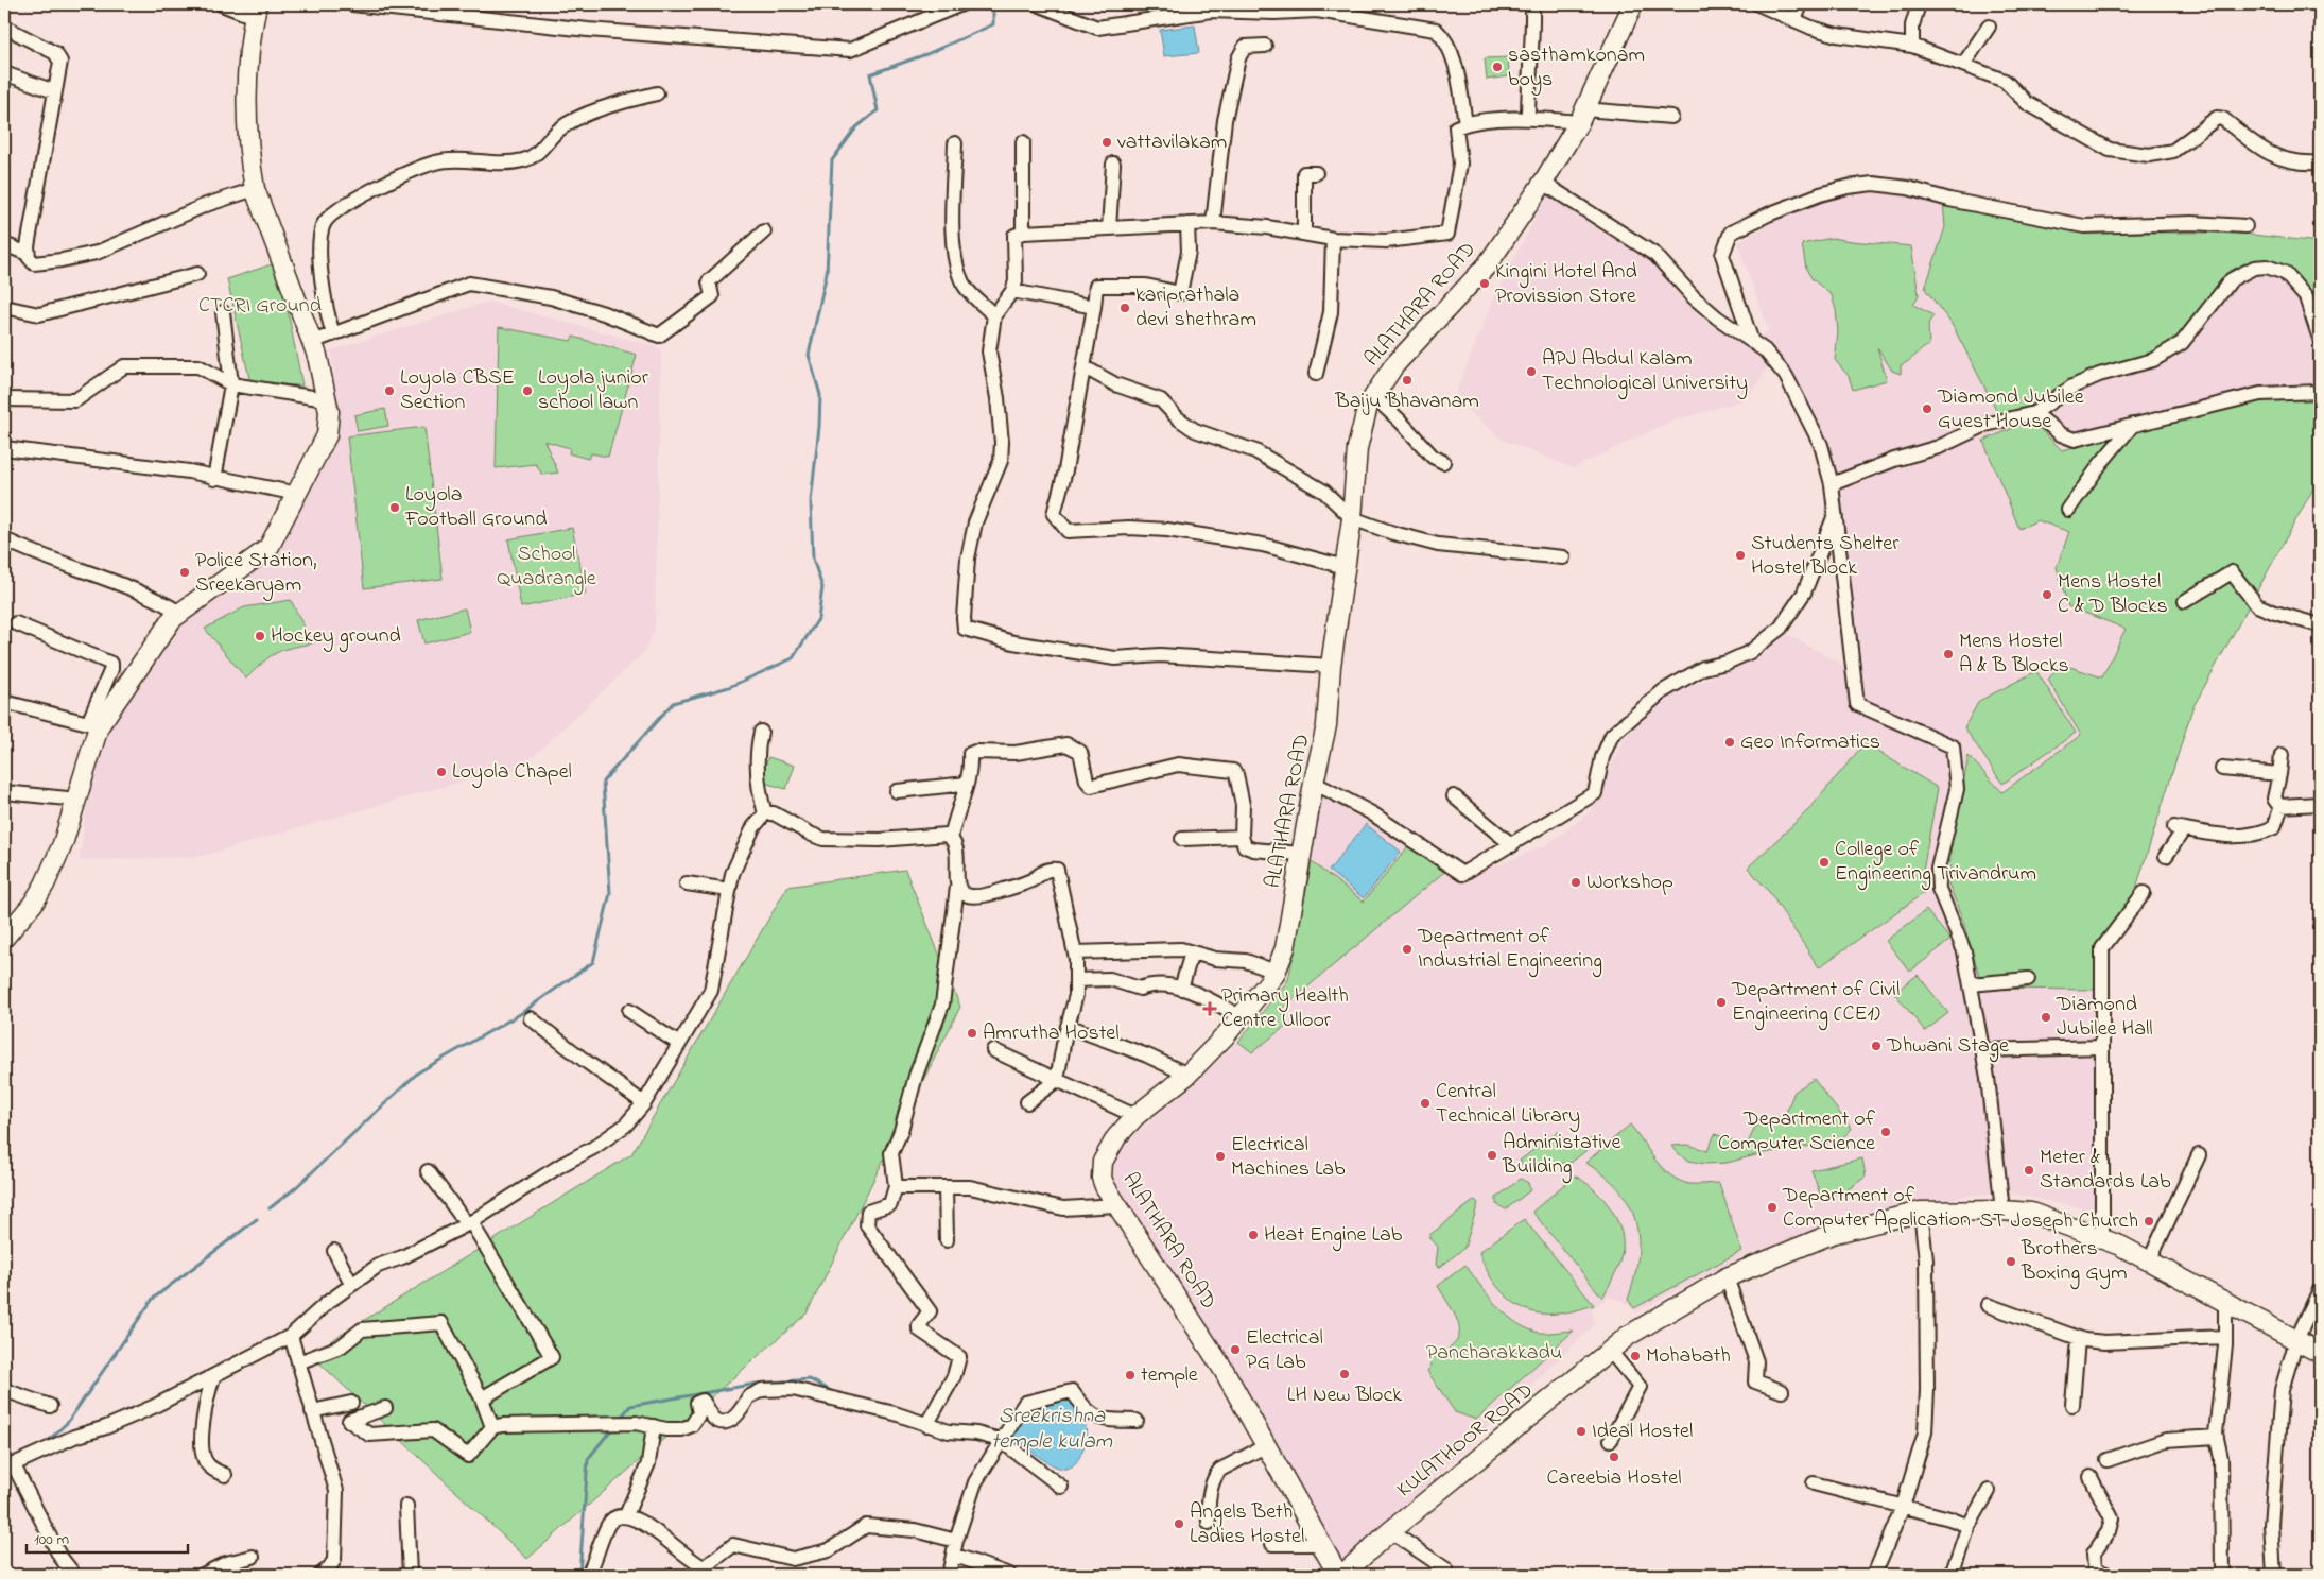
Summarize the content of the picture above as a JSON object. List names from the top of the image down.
{
  "streets": {
    "main road": ["ALATHARA ROAD", "KULATHOOR ROAD"]
  },
  "water": ["Sreekrishna temple kulam"],
  "parks": ["CTCRI Ground", "School Quadrangle", "Pancharakkadu"],
  "places": {
    "other": [
      "sasthamkonam boys",
      "vattavilakam",
      "Kingini Hotel And Provission Store",
      "kariprathala devi shethram",
      "APJ Abdul Kalam Technological University",
      "Baiju Bhavanam",
      "Loyola CBSE Section",
      "Loyola junior school lawn",
      "Diamond Jubilee Guest House",
      "Loyola Football Ground",
      "Students Shelter Hostel Block",
      "Police Station, Sreekaryam",
      "Mens Hostel C & D Blocks",
      "Hockey ground",
      "Mens Hostel A & B Blocks",
      "Geo Informatics",
      "Loyola Chapel",
      "College of Engineering Trivandrum",
      "Workshop",
      "Department of Industrial Engineering",
      "Department of Civil Engineering (CE1)",
      "Diamond Jubilee Hall",
      "Amrutha Hostel",
      "Dhwani Stage",
      "Central Technical Library",
      "Department of Computer Science",
      "Administative Building",
      "Electrical Machines Lab",
      "Meter & Standards Lab",
      "Department of Computer Application",
      "ST Joseph Church",
      "Heat Engine Lab",
      "Brothers Boxing Gym",
      "Electrical PG Lab",
      "Mohabath",
      "LH New Block",
      "temple",
      "Ideal Hostel",
      "Careebia Hostel",
      "Angels Beth Ladies Hostel"
    ],
    "health": ["Primary Health Centre Ulloor"]
  },
  "scale_bar": "100 m"
}
